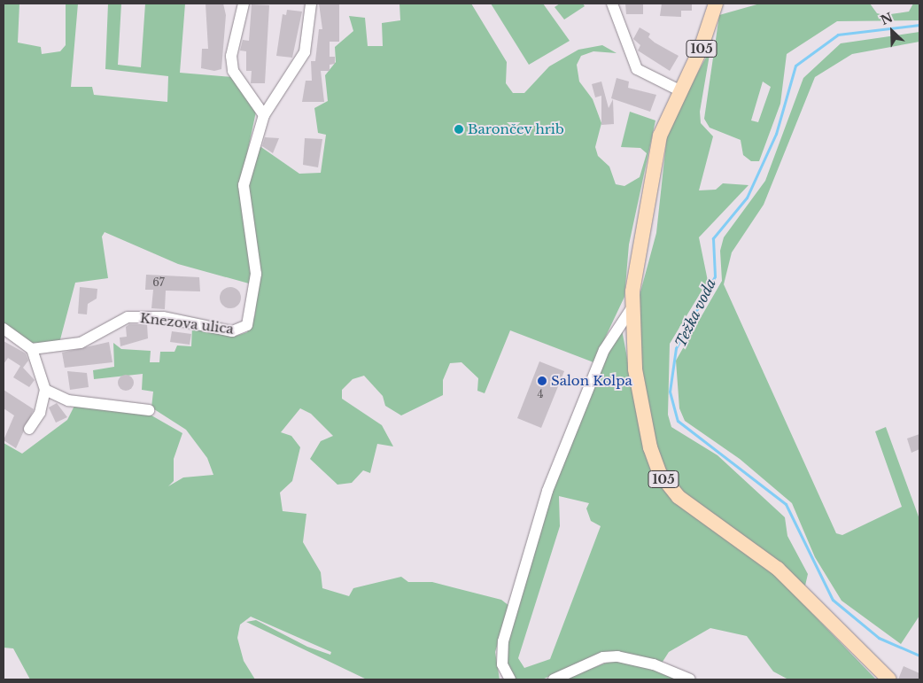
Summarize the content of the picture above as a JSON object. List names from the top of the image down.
{
  "streets": {
    "main road": ["105"],
    "street": ["Knezova ulica"]
  },
  "water": ["Težka voda"],
  "places": ["Barončev hrib", "Salon Kolpa"],
  "house_numbers": ["67", "4"],
  "north": "top left"
}
